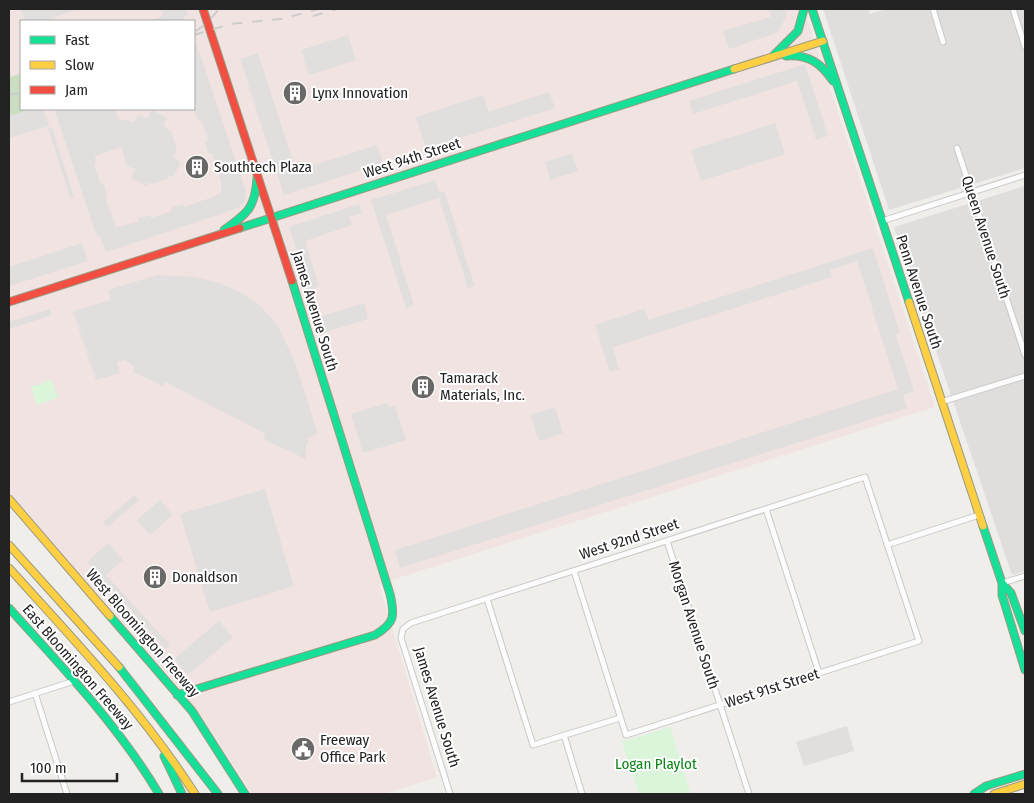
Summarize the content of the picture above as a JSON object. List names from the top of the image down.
{
  "streets": {
    "main road": [
      "West 94th Street",
      "Penn Avenue South",
      "James Avenue South",
      "West Bloomington Freeway",
      "East Bloomington Freeway"
    ],
    "street": [
      "Queen Avenue South",
      "West 92nd Street",
      "Morgan Avenue South",
      "West 91st Street"
    ]
  },
  "crossings": [
    ["West 94th Street", "Penn Avenue South"],
    ["West 94th Street", "James Avenue South"],
    ["James Avenue South", "West 92nd Street"],
    ["James Avenue South", "West Bloomington Freeway"],
    ["West 92nd Street", "Morgan Avenue South"],
    ["West 92nd Street", "West 91st Street"],
    ["Morgan Avenue South", "West 91st Street"]
  ],
  "parks": ["Logan Playlot"],
  "places": {
    "building": [
      "Lynx Innovation",
      "Southtech Plaza",
      "Tamarack Materials, Inc.",
      "Donaldson"
    ],
    "public building": ["Freeway Office Park"]
  },
  "legend": ["Fast", "Slow", "Jam"],
  "scale_bar": "100 m"
}
